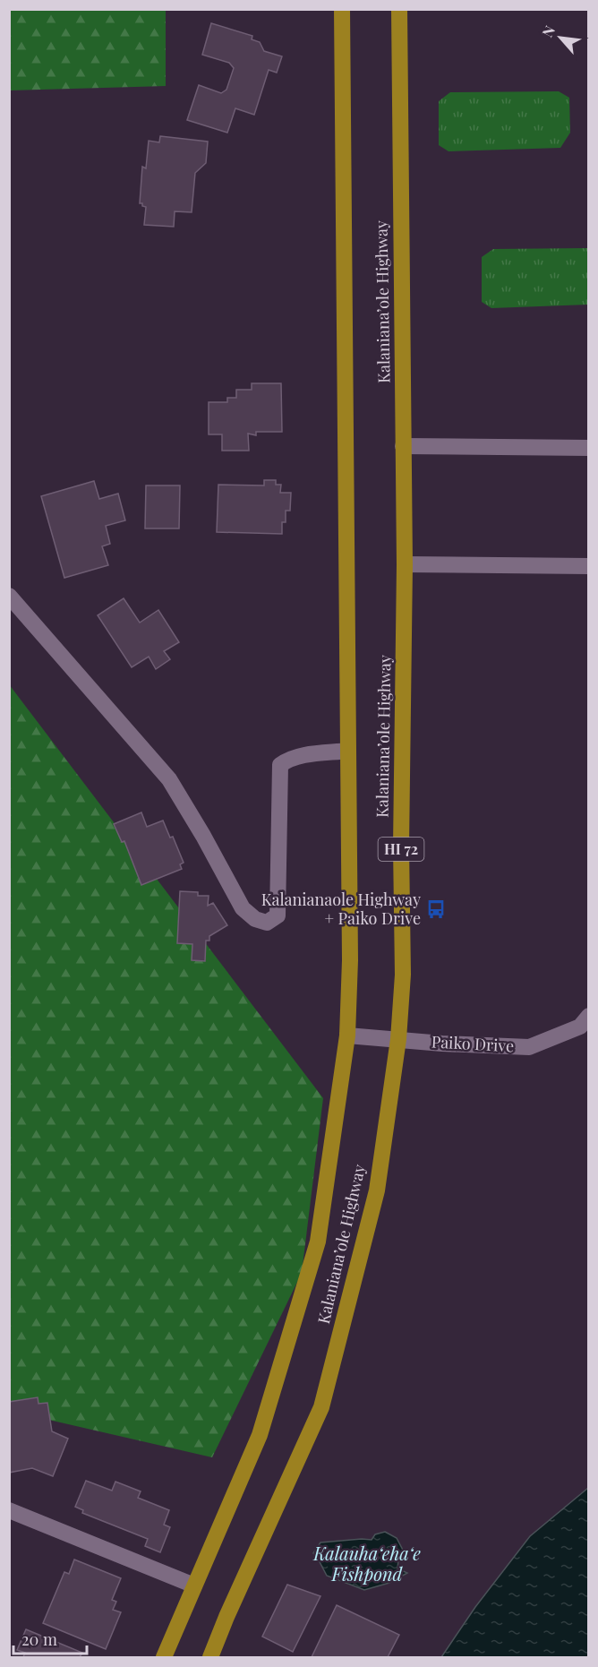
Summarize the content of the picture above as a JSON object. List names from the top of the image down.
{
  "streets": {
    "highway": ["Kalaniana’ole Highway", "HI 72"],
    "street": ["Paiko Drive"]
  },
  "crossings": [
    ["Kalaniana’ole Highway", "Paiko Drive"]
  ],
  "water": ["Kalauhaʻehaʻe Fishpond"],
  "places": {
    "bus stop": ["Kalanianaole Highway + Paiko Drive"]
  },
  "scale_bar": "20 m",
  "north": "top left"
}
